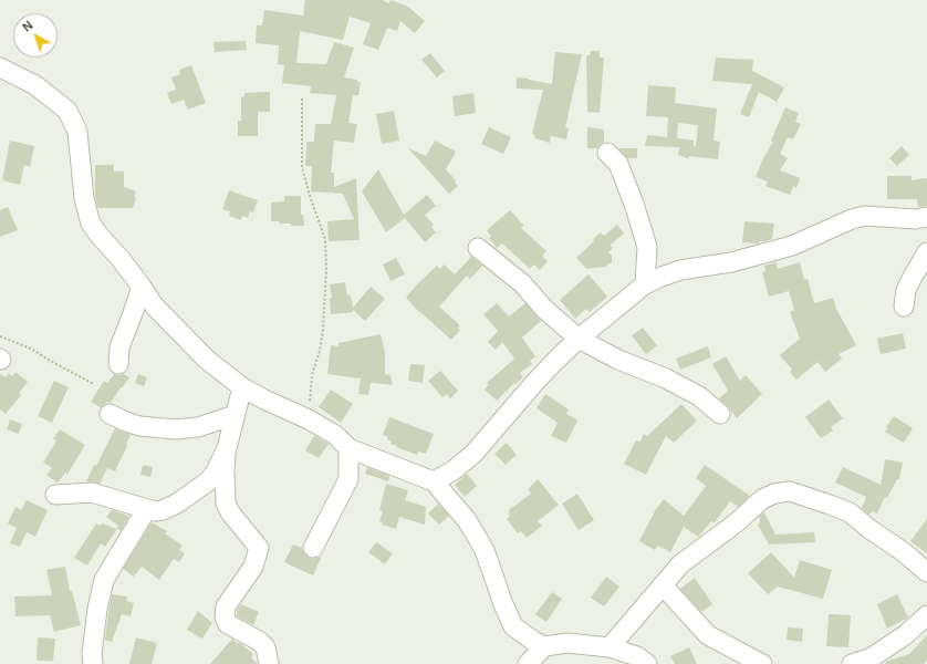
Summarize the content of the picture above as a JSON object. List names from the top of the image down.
{
  "north": "top left"
}
